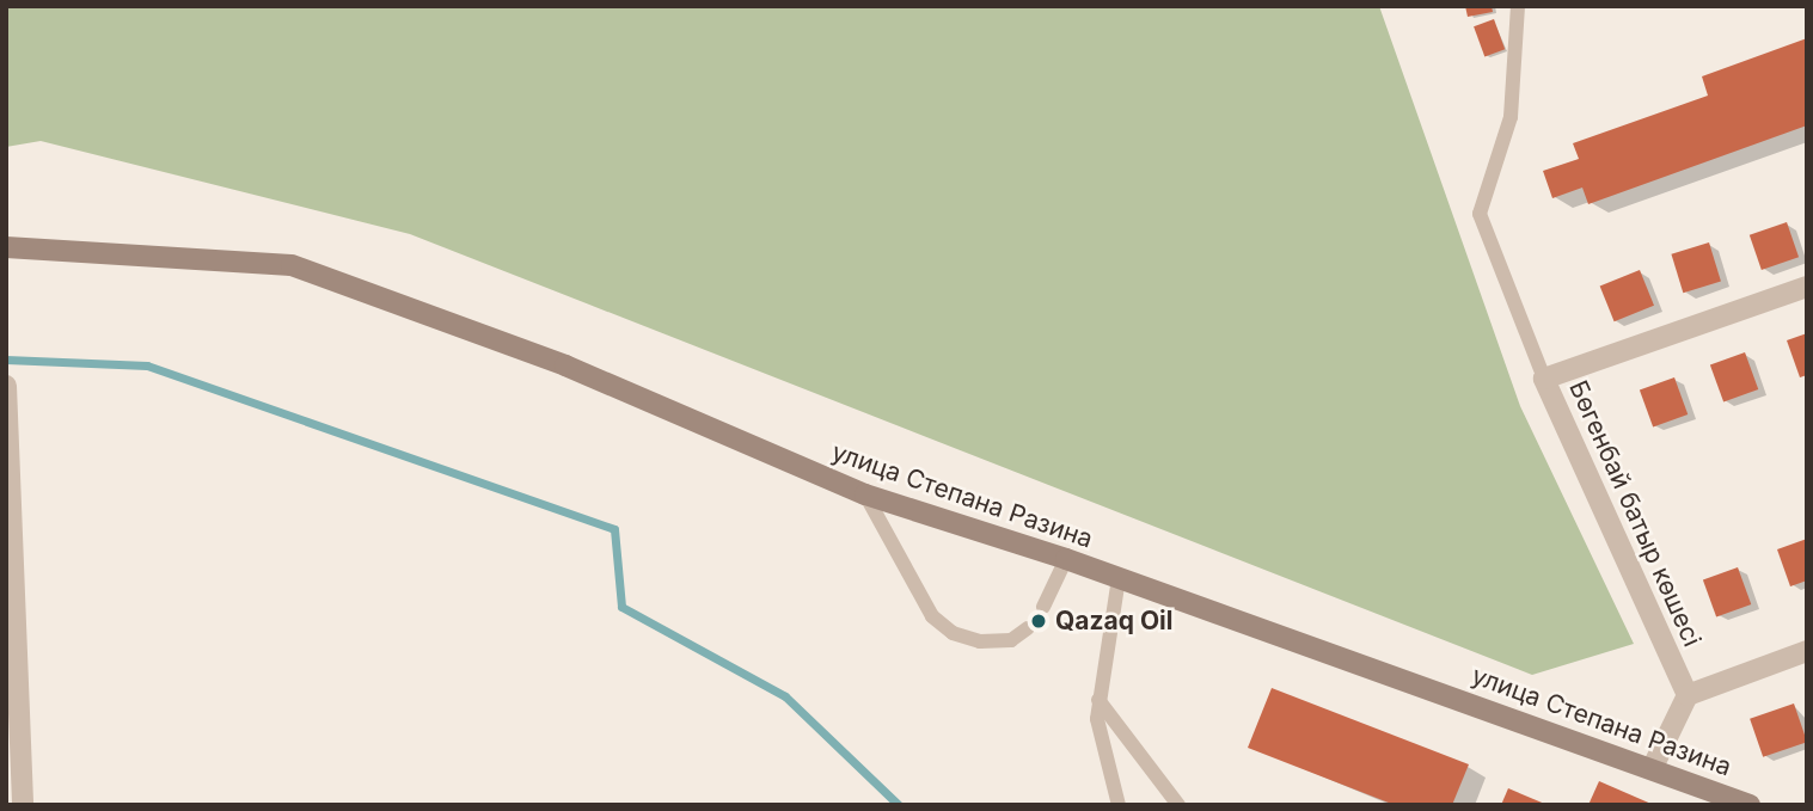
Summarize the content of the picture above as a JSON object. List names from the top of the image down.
{
  "streets": {
    "main road": ["улица Степана Разина"],
    "street": ["Бөгенбай батыр көшесі"]
  },
  "places": ["Qazaq Oil"]
}
